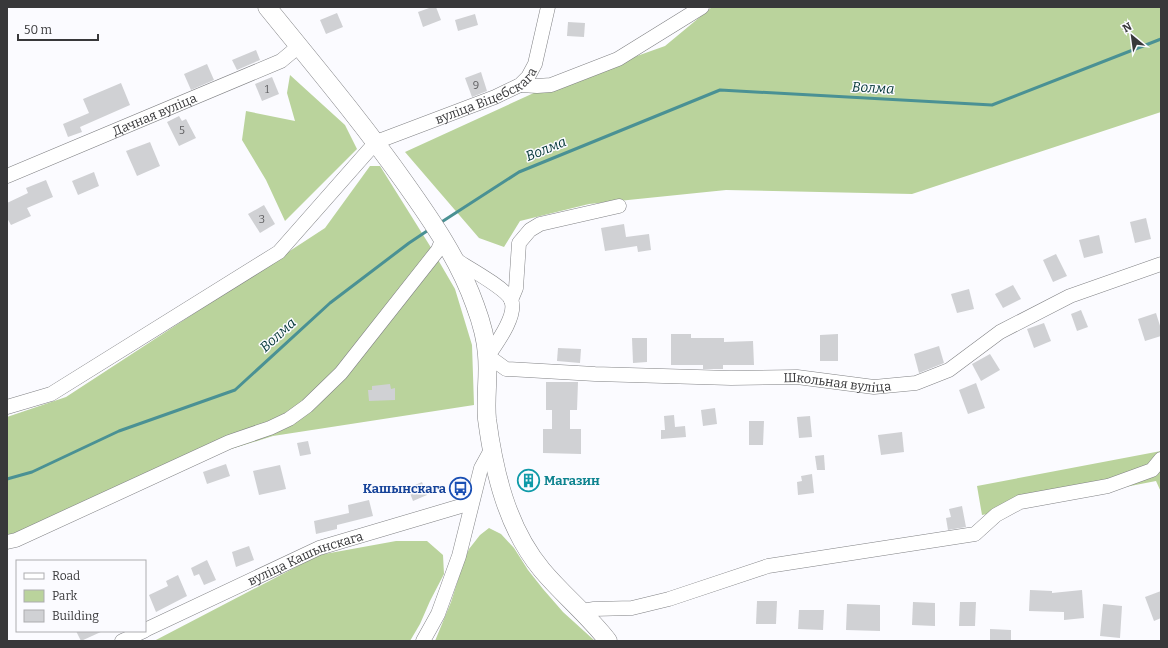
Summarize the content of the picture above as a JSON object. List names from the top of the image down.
{
  "streets": {
    "street": [
      "вуліца Віцебскага",
      "Дачная вуліца",
      "Школьная вуліца",
      "вуліца Кашынскага"
    ]
  },
  "water": ["Волма"],
  "places": {
    "building": ["Магазин"],
    "bus stop": ["Кашынскага"]
  },
  "house_numbers": [
    "9",
    "1",
    "5",
    "3"
  ],
  "legend": ["Road", "Park", "Building"],
  "scale_bar": "50 m",
  "north": "top left"
}
